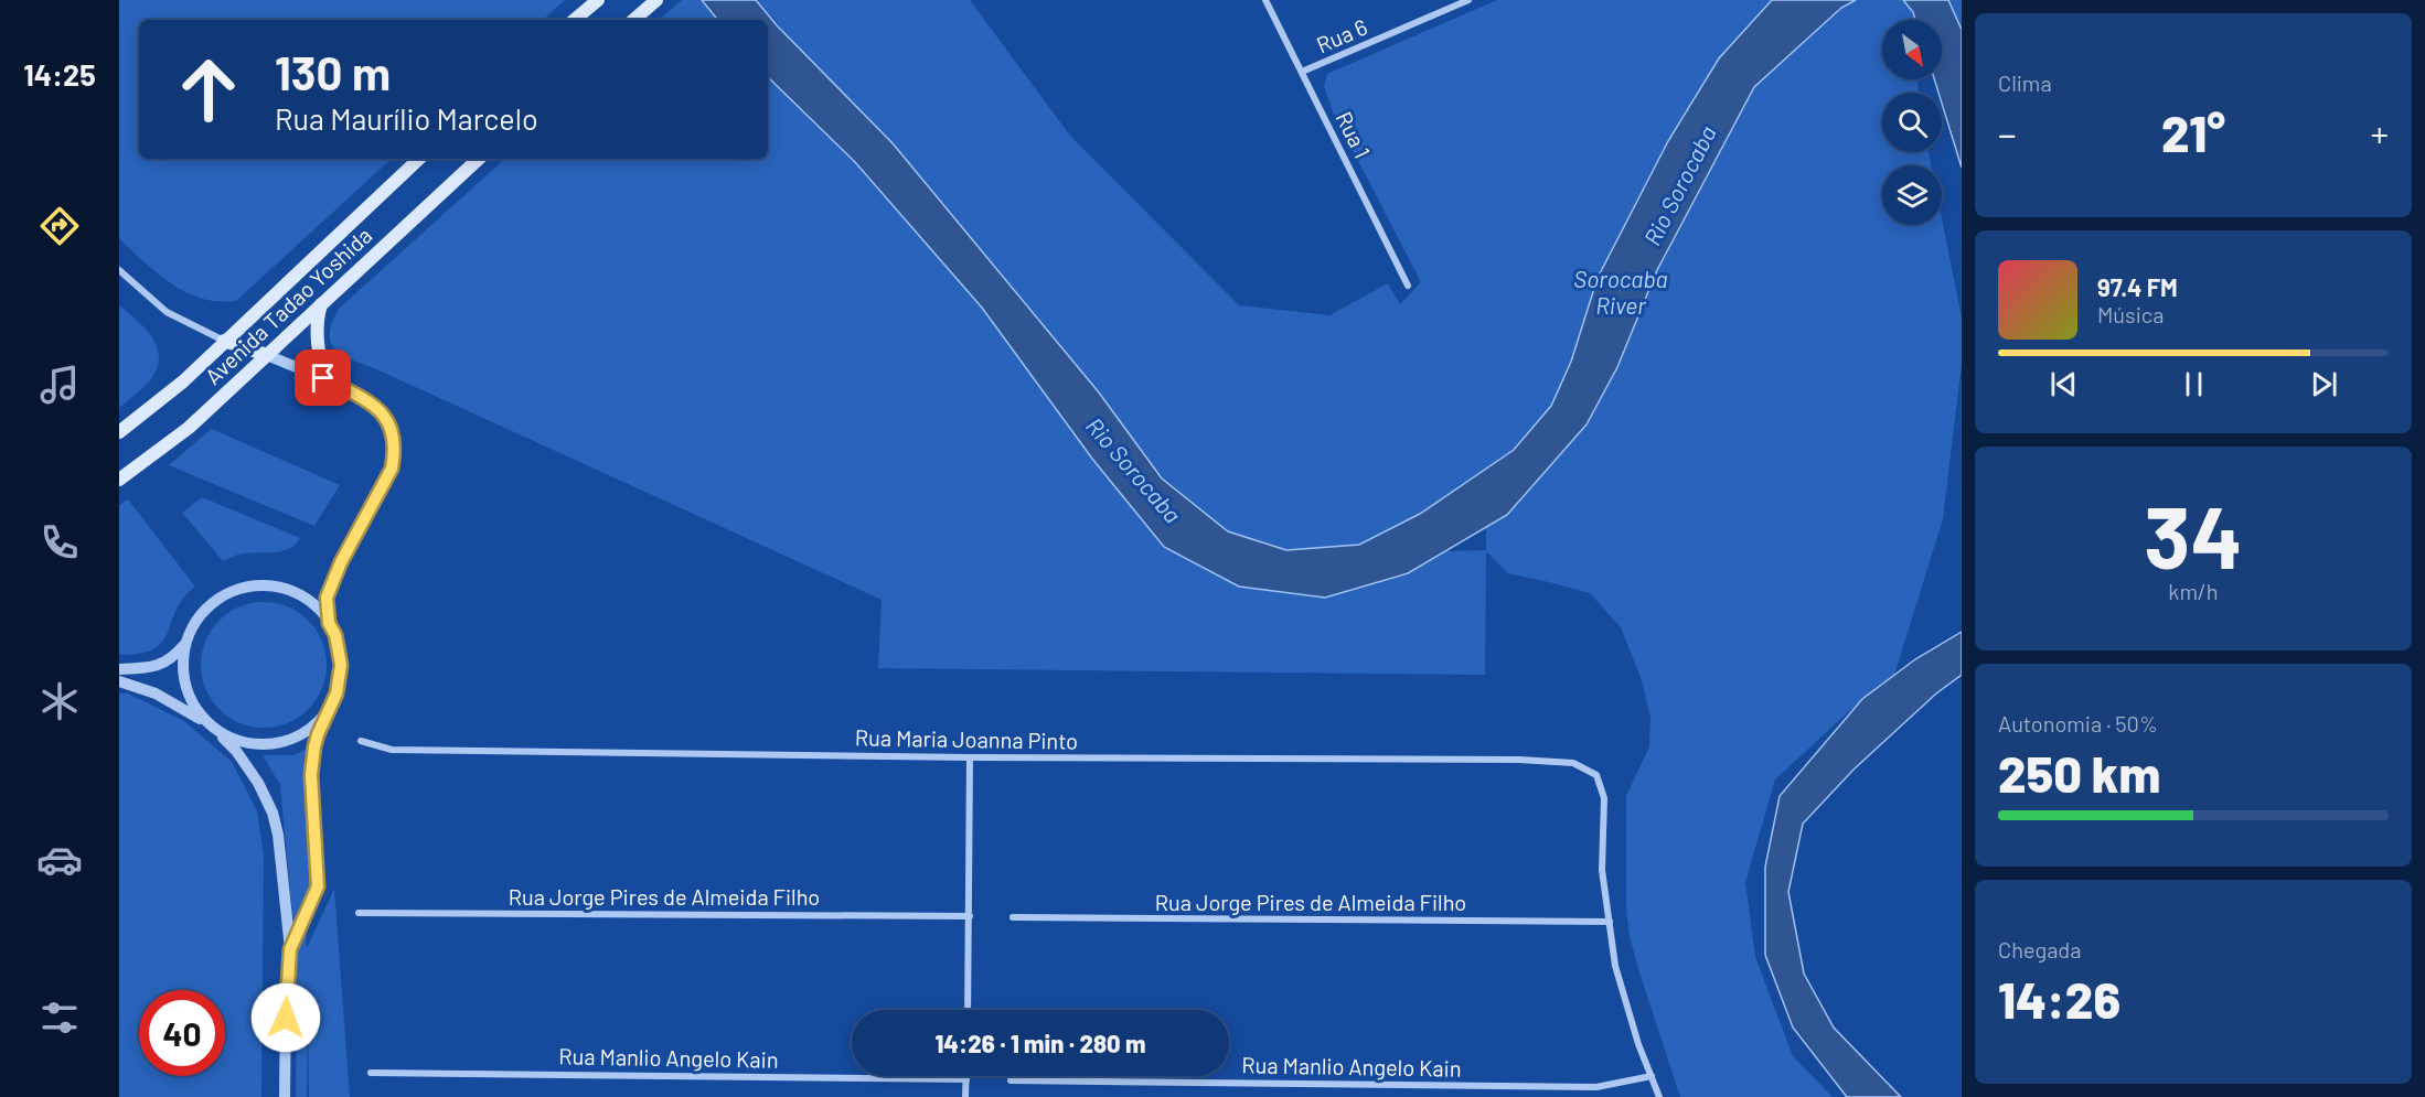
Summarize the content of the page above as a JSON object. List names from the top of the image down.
{
  "streets": {
    "main road": ["Avenida Tadao Yoshida"],
    "street": [
      "Rua 6",
      "Rua 1",
      "Rua Maria Joanna Pinto",
      "Rua Jorge Pires de Almeida Filho",
      "Rua Manlio Angelo Kain"
    ]
  },
  "crossings": [
    ["Rua 6", "Rua 1"],
    ["Rua Maria Joanna Pinto", "Rua Jorge Pires de Almeida Filho"]
  ],
  "water": ["Rio Sorocaba", "Sorocaba River"],
  "north": "bottom right",
  "page": {
    "tabs": "14:25",
    "tile": [
      "Clima",
      ["34", "km/h"],
      ["Autonomia · 50%", "250 km"],
      ["Chegada", "14:26"]
    ],
    "turn": ["130 m", "Rua Maurílio Marcelo"],
    "heat": ["−", "21°", "+"],
    "song": ["97.4 FM", "Música"],
    "limit": "40",
    "trip": "14:26 · 1 min · 280 m"
  }
}
